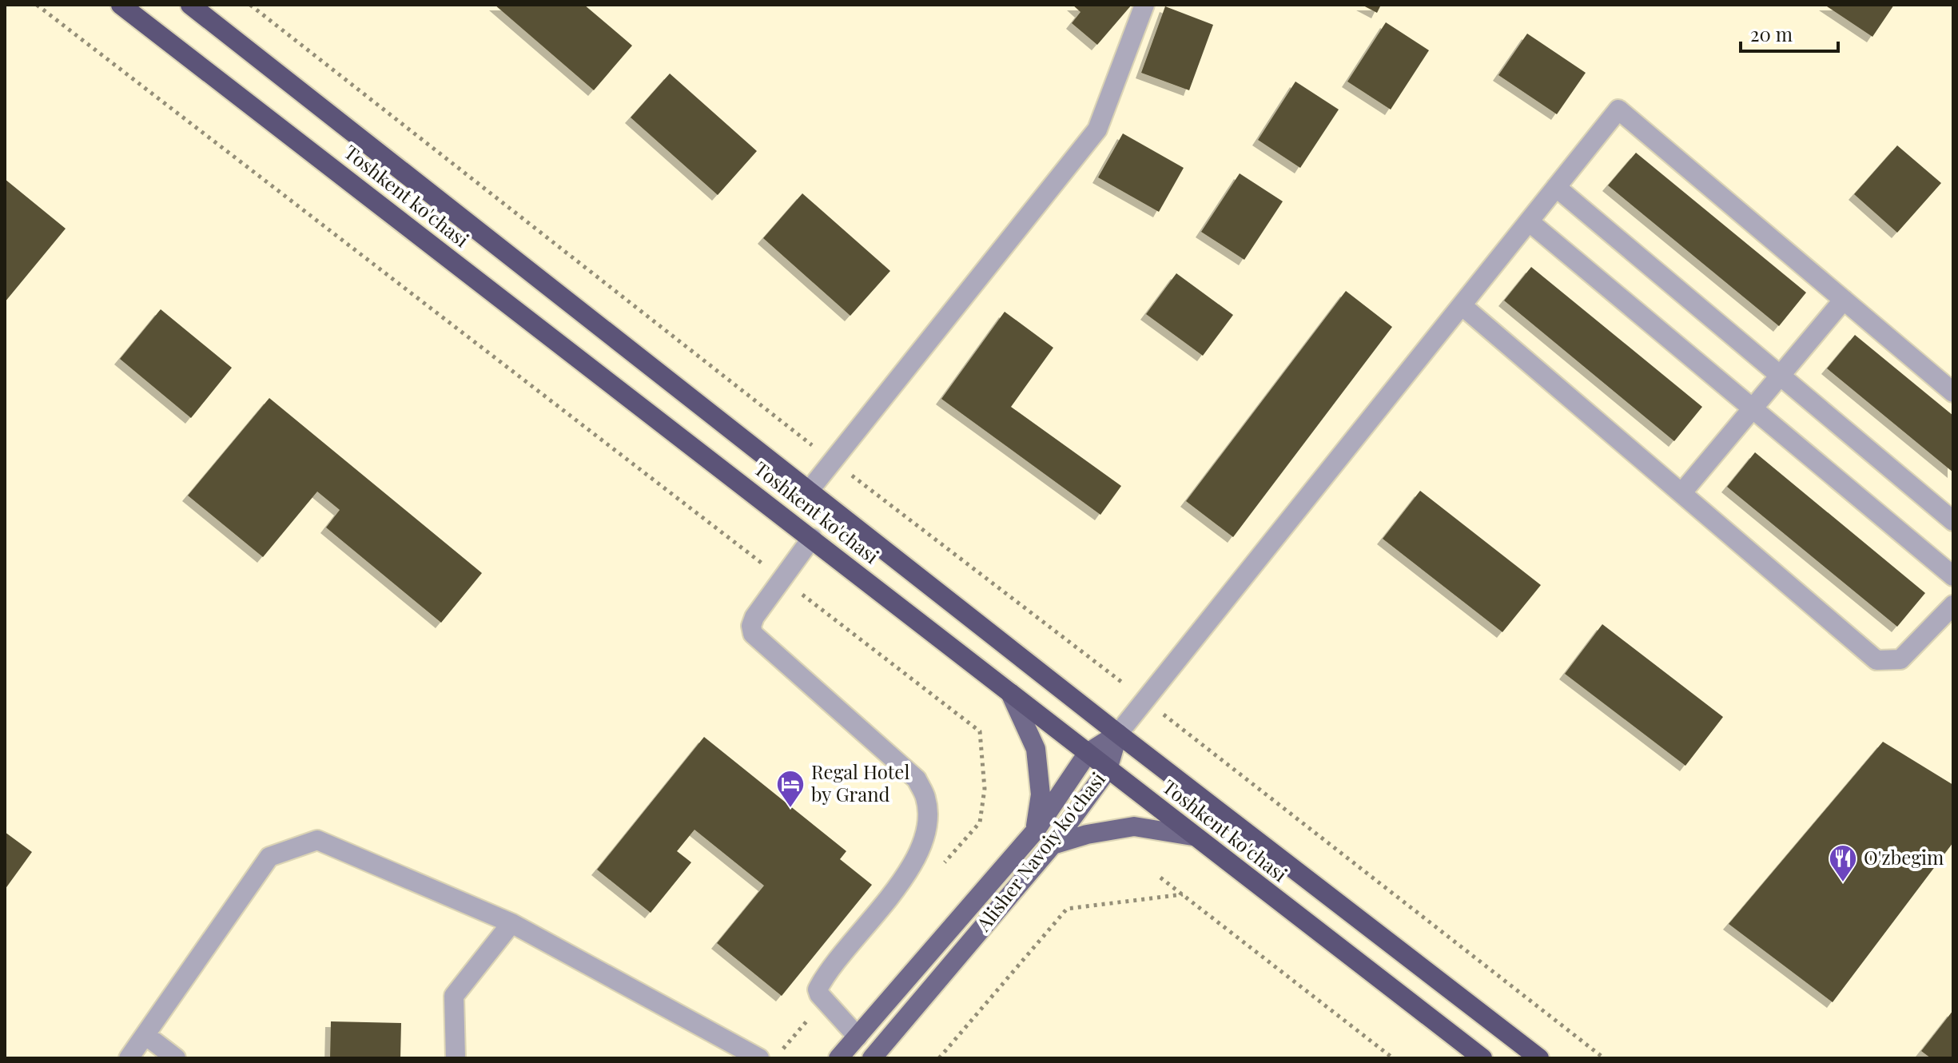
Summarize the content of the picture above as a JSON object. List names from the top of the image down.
{
  "streets": {
    "highway": ["Toshkent ko'chasi"],
    "main road": ["Alisher Navoiy ko'chasi"]
  },
  "crossings": [
    ["Toshkent ko'chasi", "Alisher Navoiy ko'chasi"]
  ],
  "places": {
    "hotel": ["Regal Hotel by Grand"],
    "restaurant": ["O'zbegim"]
  },
  "scale_bar": "20 m"
}
